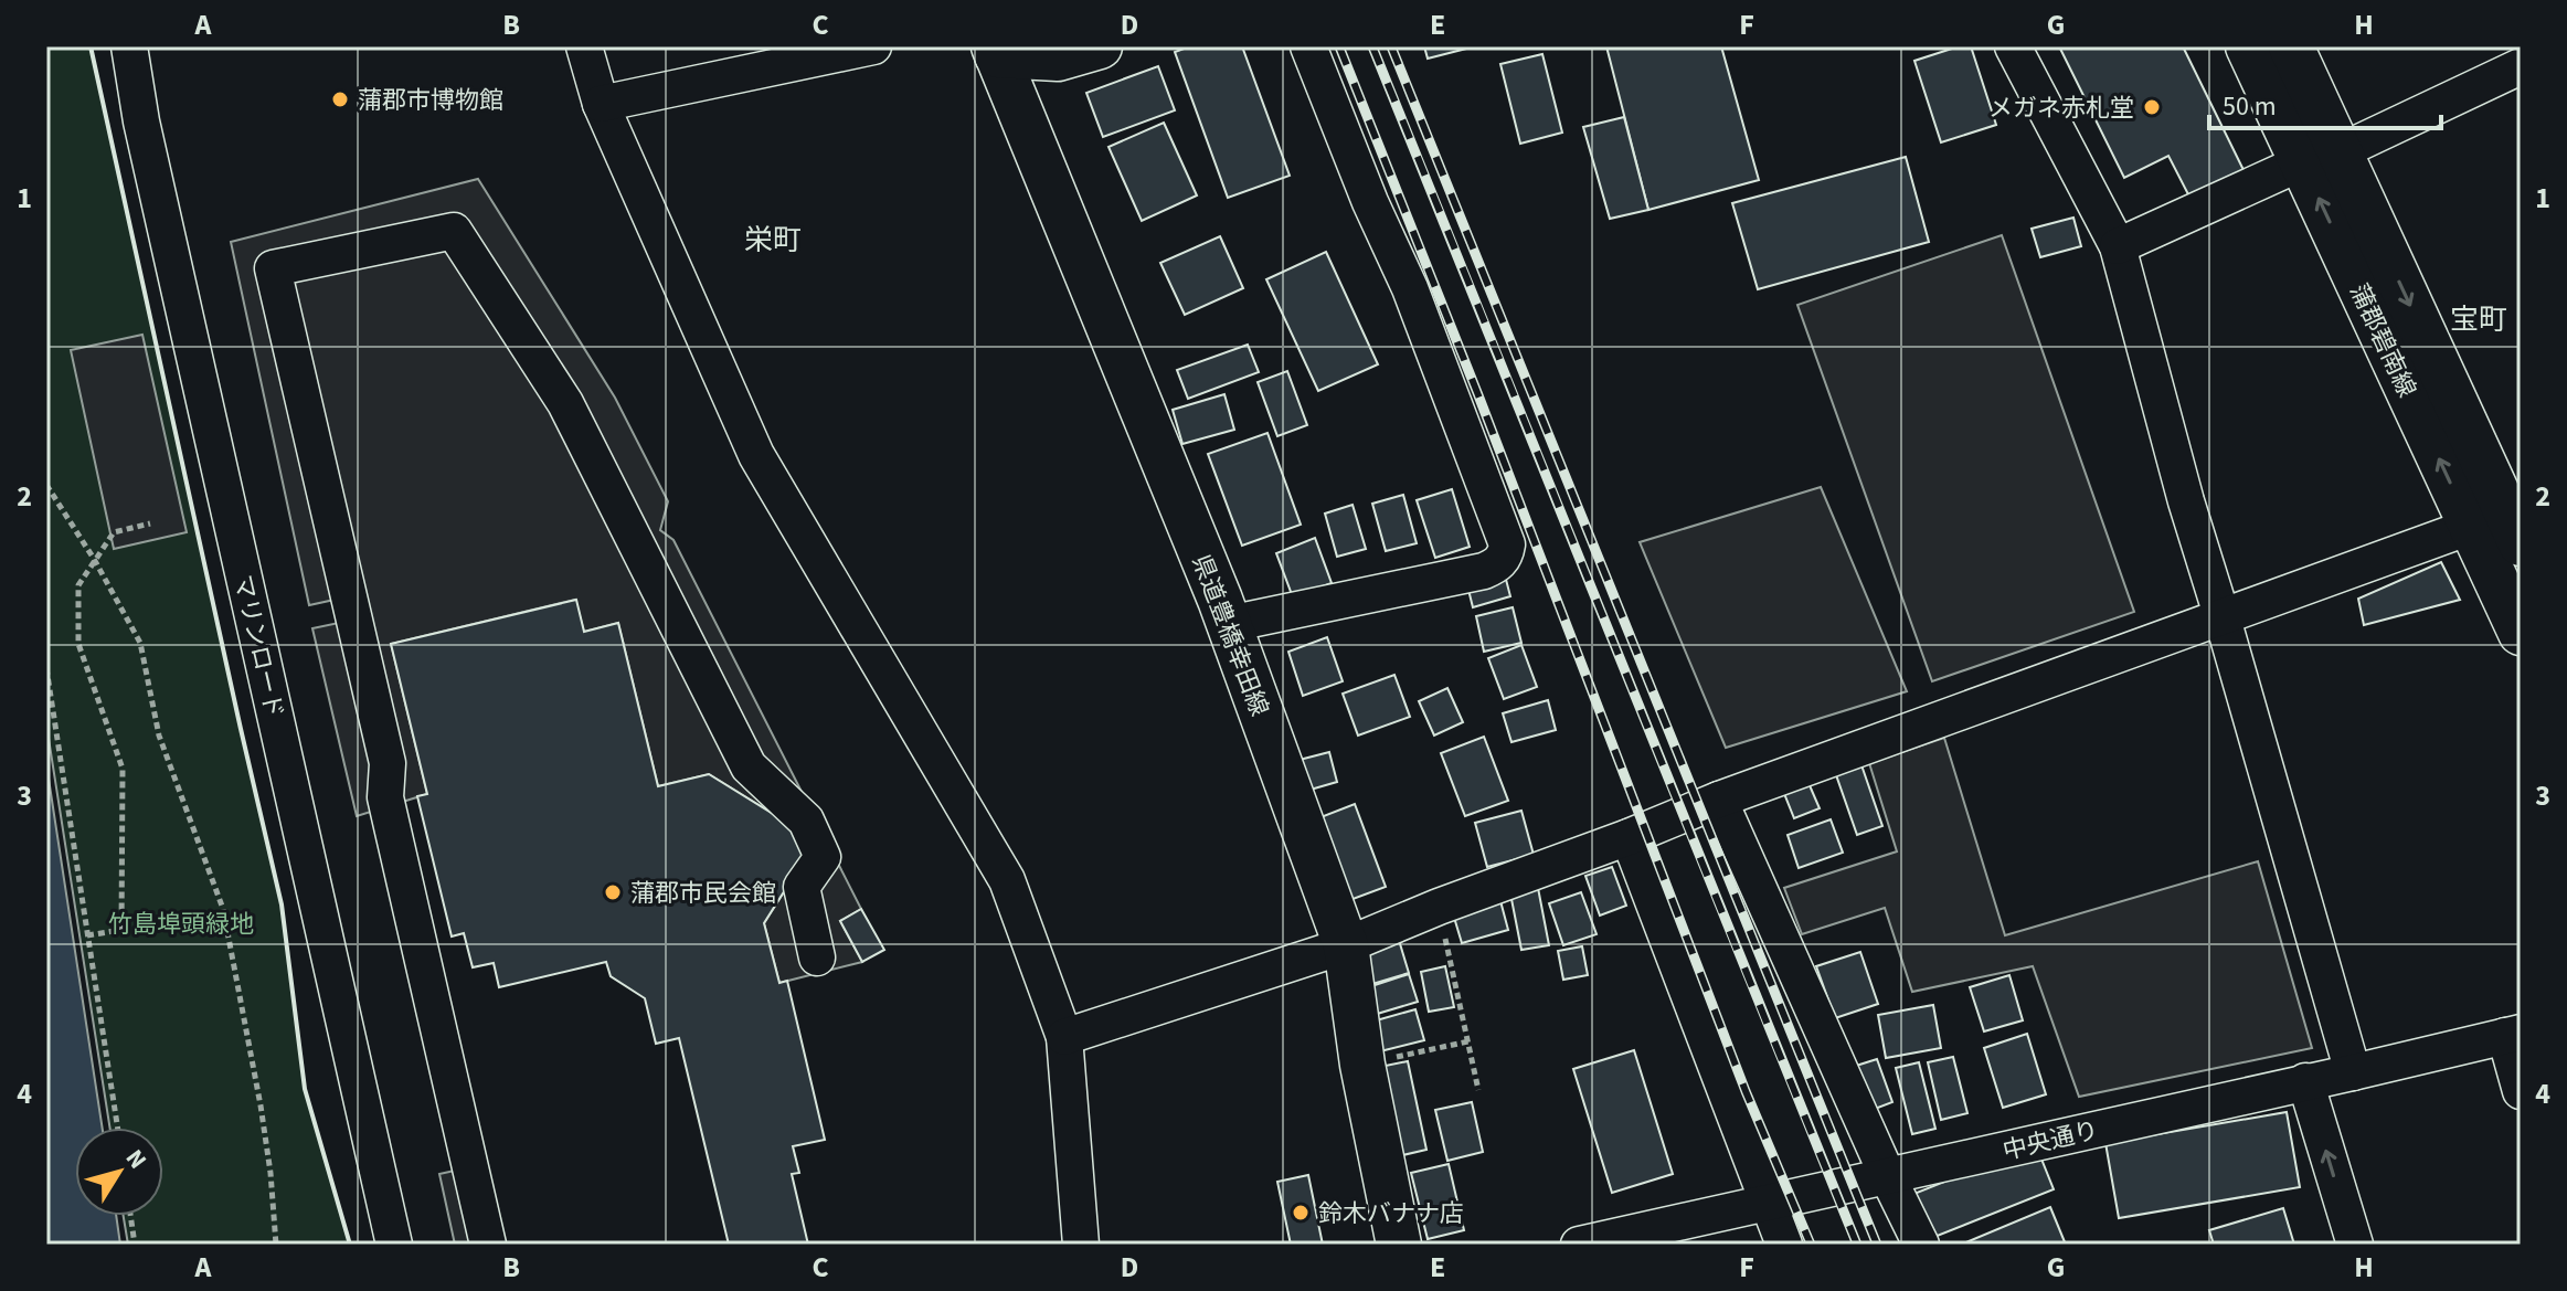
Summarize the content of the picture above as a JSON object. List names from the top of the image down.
{
  "streets": {
    "main road": ["蒲郡碧南線", "県道豊橋幸田線"],
    "street": ["マリンロード", "中央通り"]
  },
  "districts": ["栄町", "宝町"],
  "parks": ["竹島埠頭緑地"],
  "places": [
    "蒲郡市博物館",
    "メガネ赤札堂",
    "蒲郡市民会館",
    "鈴木バナナ店"
  ],
  "scale_bar": "50 m",
  "north": "top right",
  "grid": {
    "columns": [
      "A",
      "B",
      "C",
      "D",
      "E",
      "F",
      "G",
      "H"
    ],
    "rows": [
      "1",
      "2",
      "3",
      "4"
    ]
  }
}
